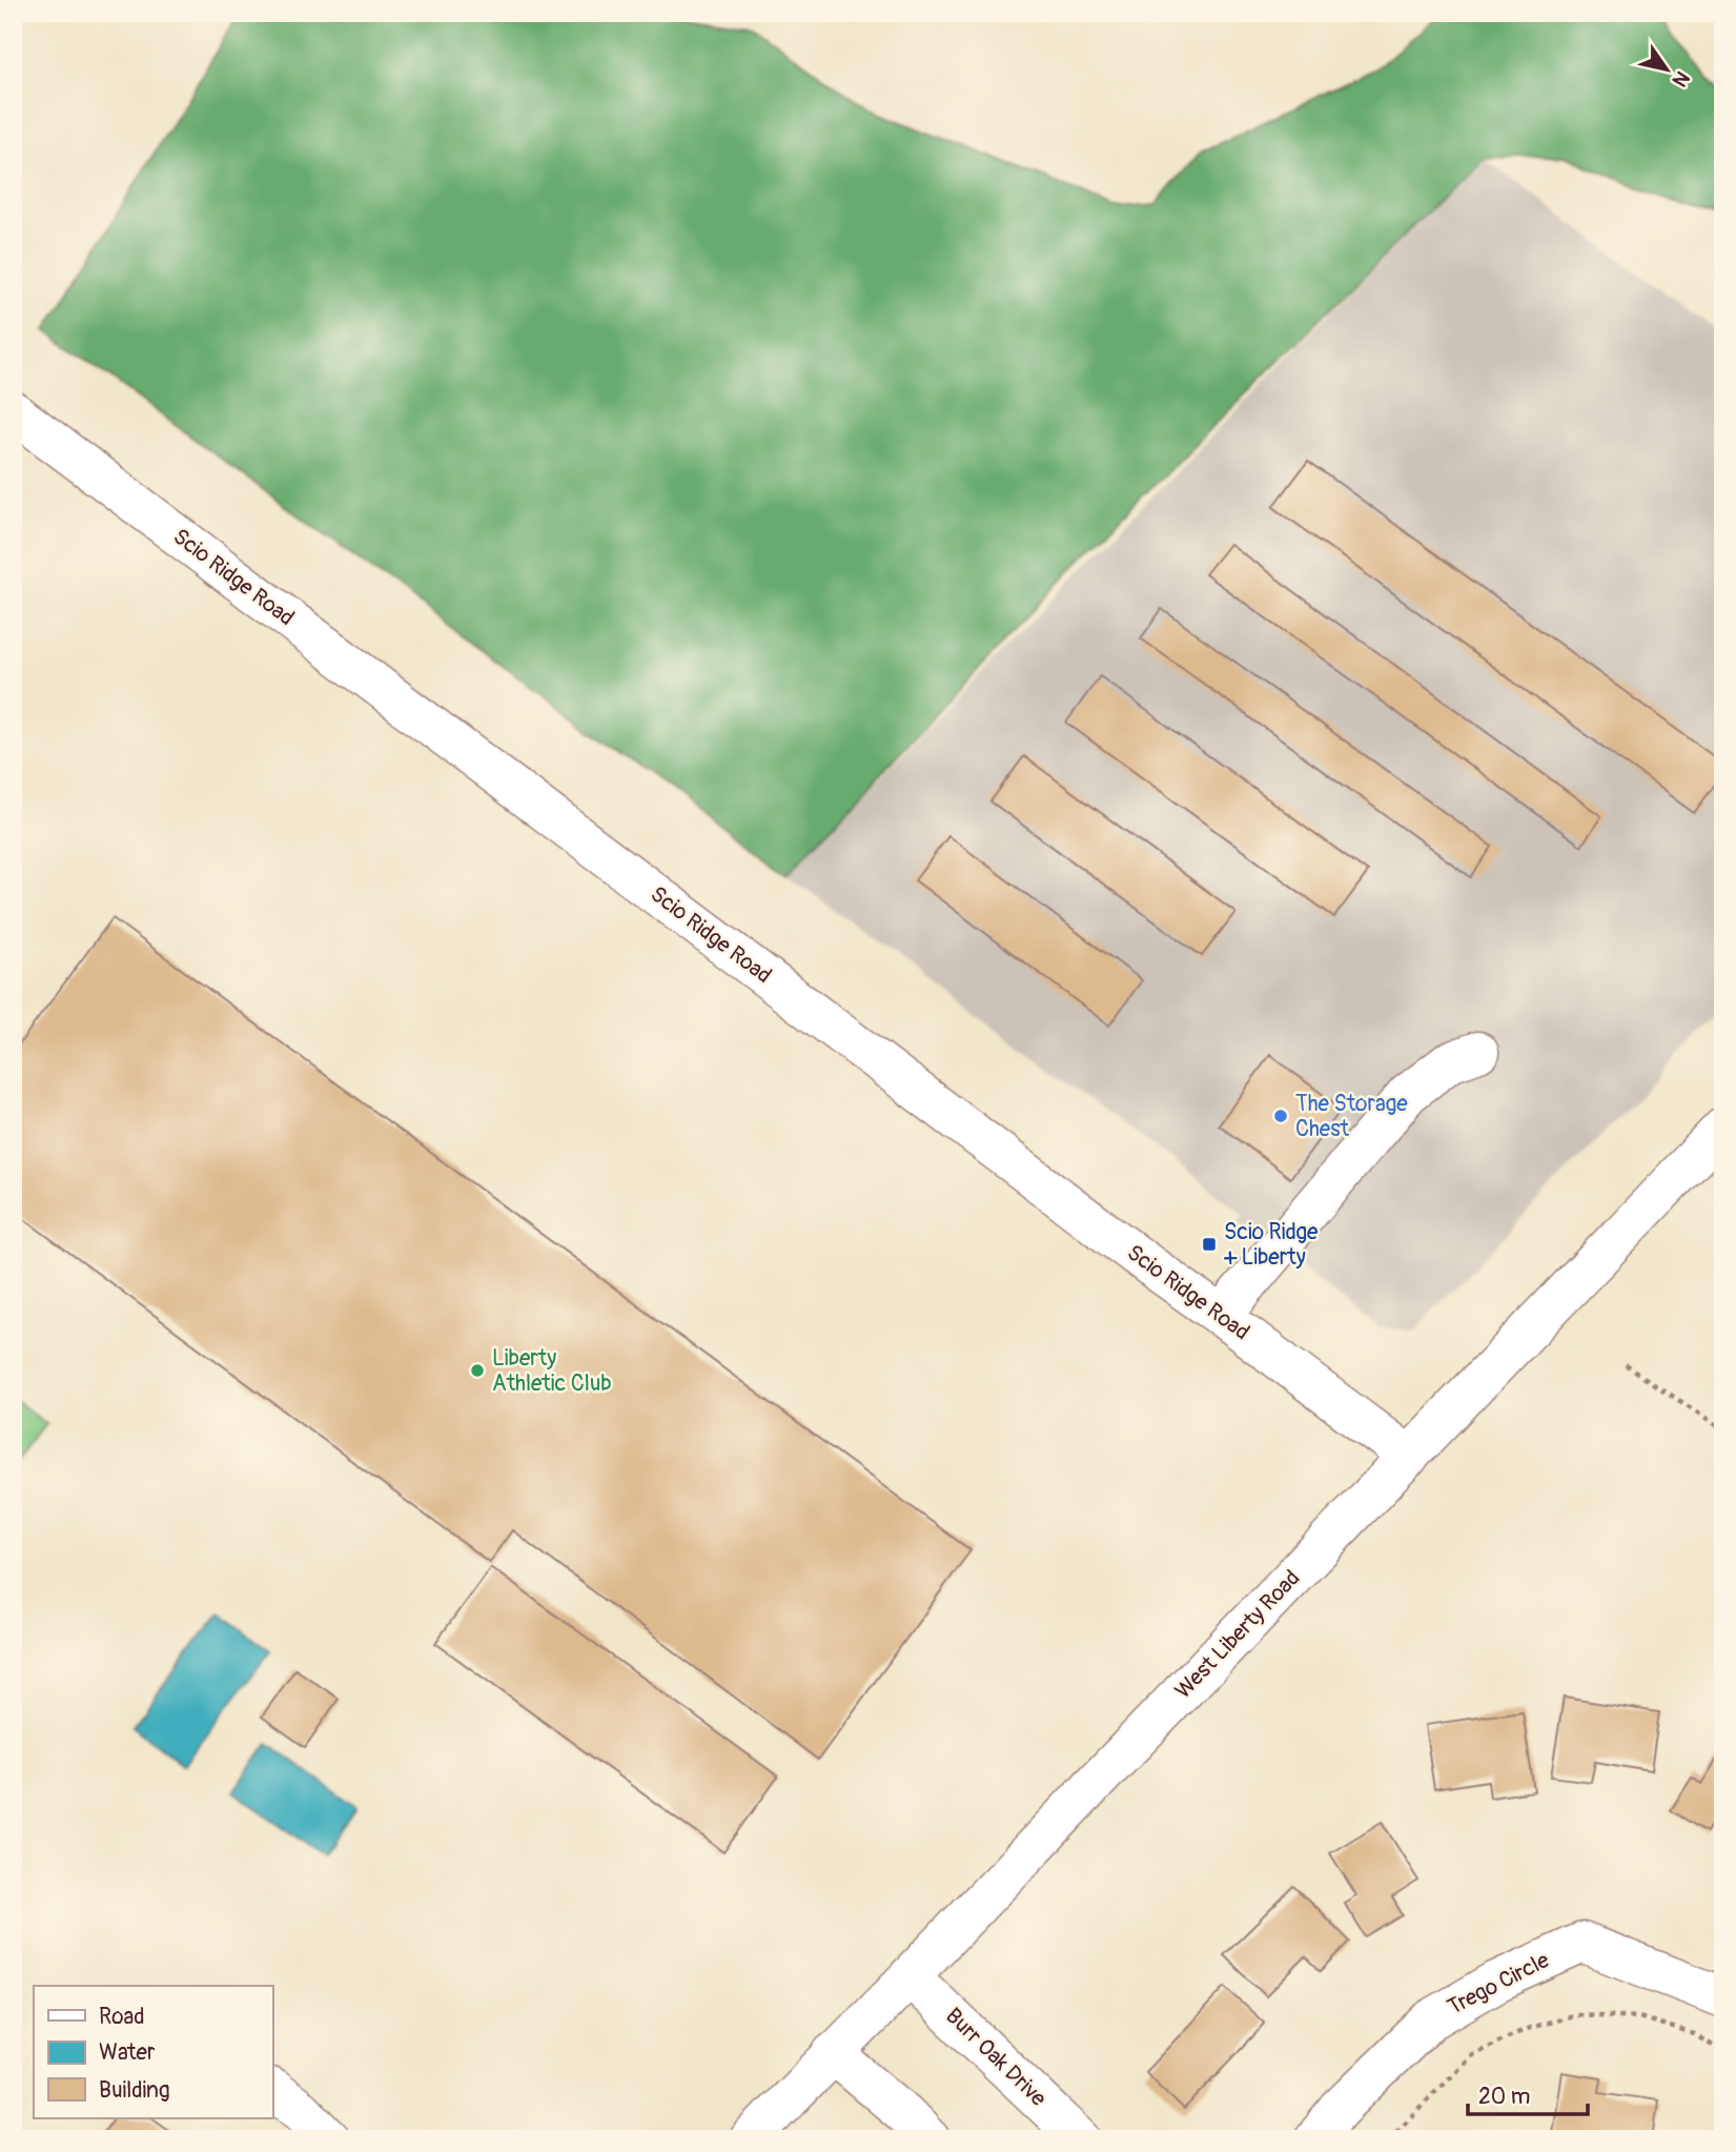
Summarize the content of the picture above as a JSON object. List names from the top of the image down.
{
  "streets": {
    "street": [
      "Scio Ridge Road",
      "West Liberty Road",
      "Trego Circle",
      "Burr Oak Drive"
    ]
  },
  "crossings": [
    ["Scio Ridge Road", "West Liberty Road"],
    ["West Liberty Road", "Burr Oak Drive"]
  ],
  "places": {
    "other": ["The Storage Chest", "Liberty Athletic Club"],
    "transit": ["Scio Ridge + Liberty"]
  },
  "legend": ["Road", "Water", "Building"],
  "scale_bar": "20 m",
  "north": "bottom right"
}
